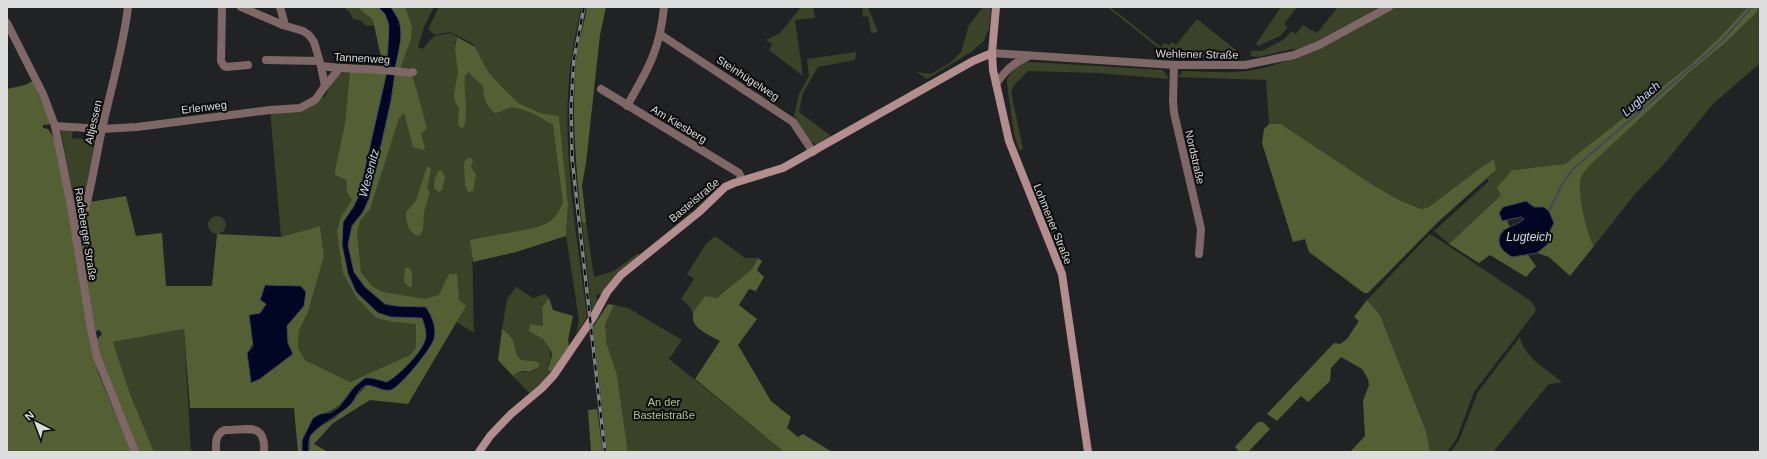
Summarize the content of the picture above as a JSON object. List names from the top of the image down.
{
  "streets": {
    "main road": ["Basteistraße", "Lohmener Straße"],
    "street": [
      "Wehlener Straße",
      "Tannenweg",
      "Steinhügelweg",
      "Erlenweg",
      "Altjessen",
      "Am Kiesberg",
      "Nordstraße",
      "Radeberger Straße"
    ]
  },
  "crossings": [
    ["Wehlener Straße", "Nordstraße"],
    ["Wehlener Straße", "Basteistraße"],
    ["Wehlener Straße", "Lohmener Straße"],
    ["Tannenweg", "Erlenweg"],
    ["Steinhügelweg", "Basteistraße"],
    ["Erlenweg", "Altjessen"],
    ["Erlenweg", "Radeberger Straße"],
    ["Altjessen", "Radeberger Straße"],
    ["Am Kiesberg", "Basteistraße"],
    ["Basteistraße", "Lohmener Straße"]
  ],
  "water": ["Lugbach", "Wesenitz", "Lugteich"],
  "parks": ["An der Basteistraße"],
  "north": "top left"
}
